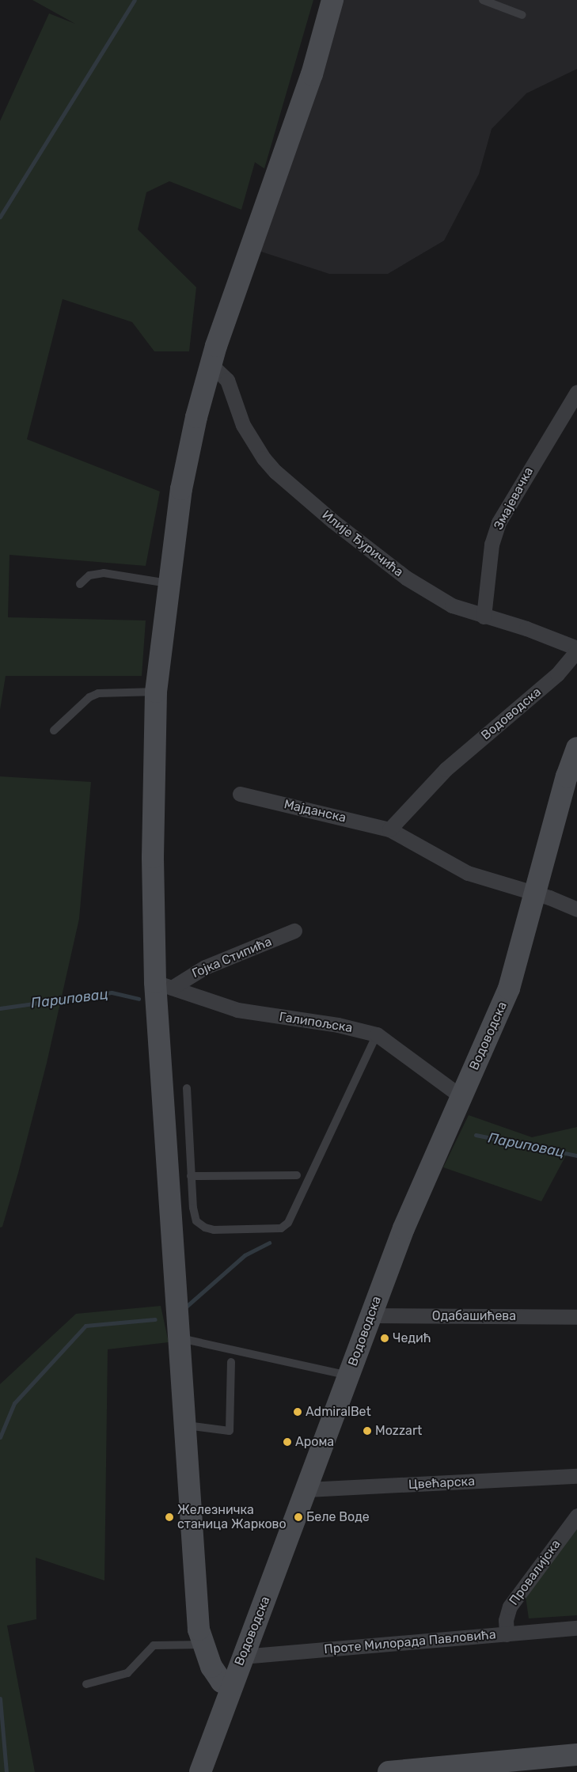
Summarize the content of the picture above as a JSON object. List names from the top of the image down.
{
  "streets": {
    "main road": ["Водоводска"],
    "street": [
      "Змајевачка",
      "Илије Ђуричића",
      "Мајданска",
      "Гојка Стипића",
      "Галипољска",
      "Одабашићева",
      "Цвећарска",
      "Провалијска",
      "Проте Милорада Павловића"
    ]
  },
  "crossings": [
    ["Змајевачка", "Илије Ђуричића"],
    ["Илије Ђуричића", "Водоводска"],
    ["Водоводска", "Мајданска"],
    ["Водоводска", "Галипољска"],
    ["Водоводска", "Одабашићева"],
    ["Водоводска", "Цвећарска"],
    ["Водоводска", "Проте Милорада Павловића"],
    ["Гојка Стипића", "Галипољска"],
    ["Провалијска", "Проте Милорада Павловића"]
  ],
  "water": ["Париповац"],
  "places": [
    "Чедић",
    "AdmiralBet",
    "Mozzart",
    "Арома",
    "Железничка станица Жарково",
    "Беле Воде"
  ]
}
